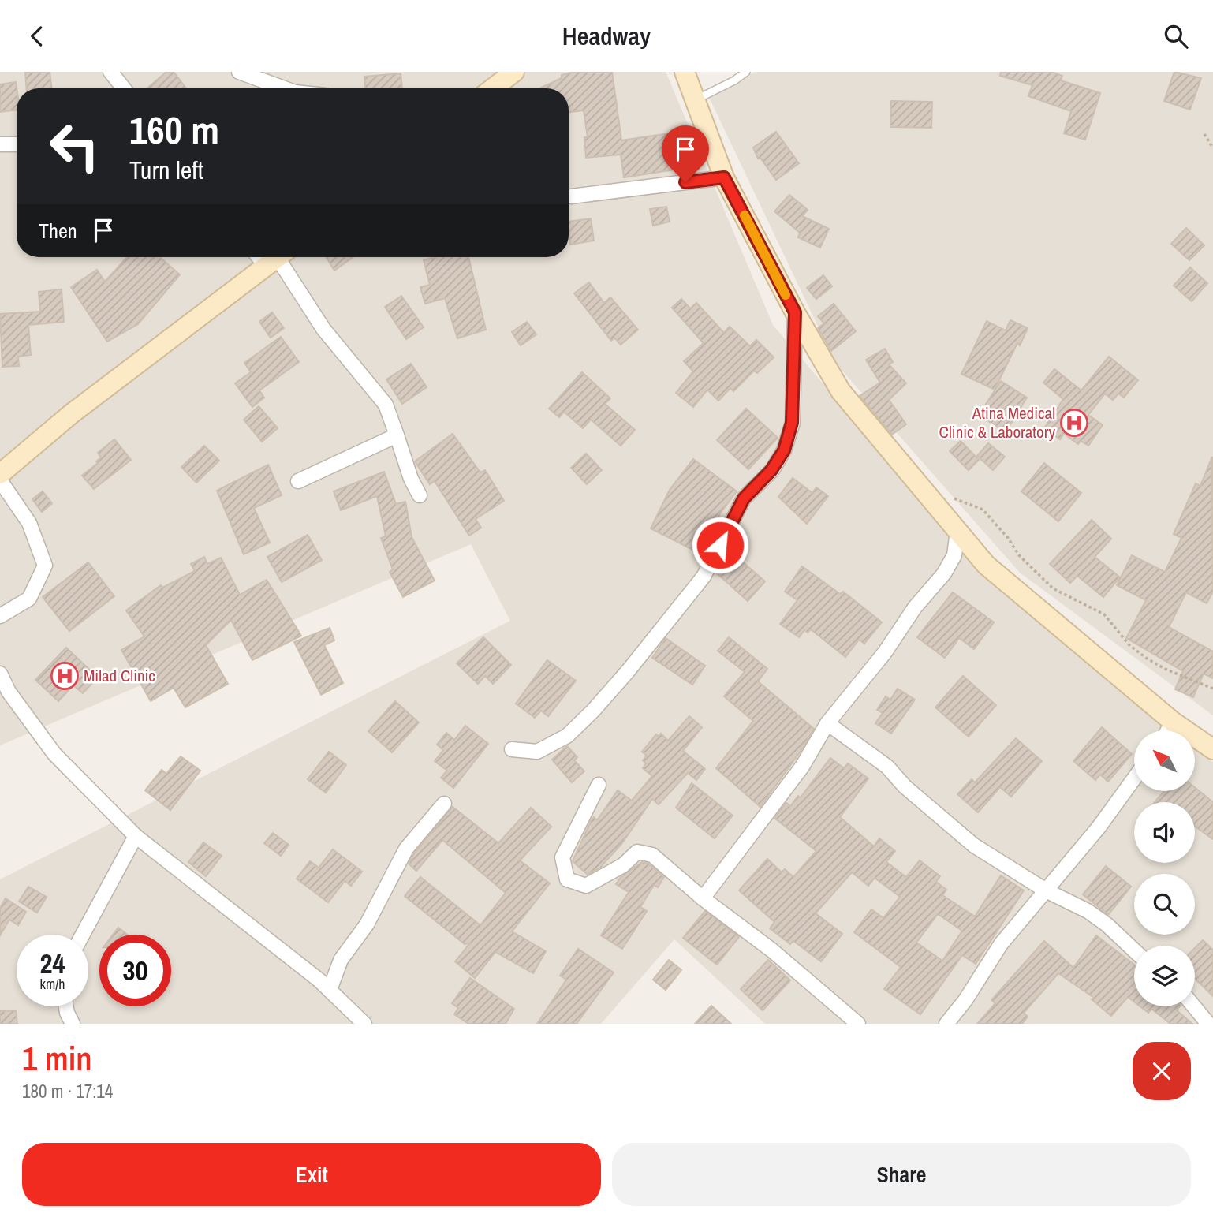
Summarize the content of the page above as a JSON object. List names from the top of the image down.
{
  "places": {
    "hospital": ["Atina Medical Clinic & Laboratory", "Milad Clinic"]
  },
  "north": "top left",
  "page": {
    "header": "Headway",
    "turn": ["160 m", "Turn left"],
    "then": "Then",
    "speed": "24 km/h",
    "limit": "30",
    "heading": ["1 min", "180 m · 17:14"],
    "buttons": ["Exit", "Share"]
  }
}
